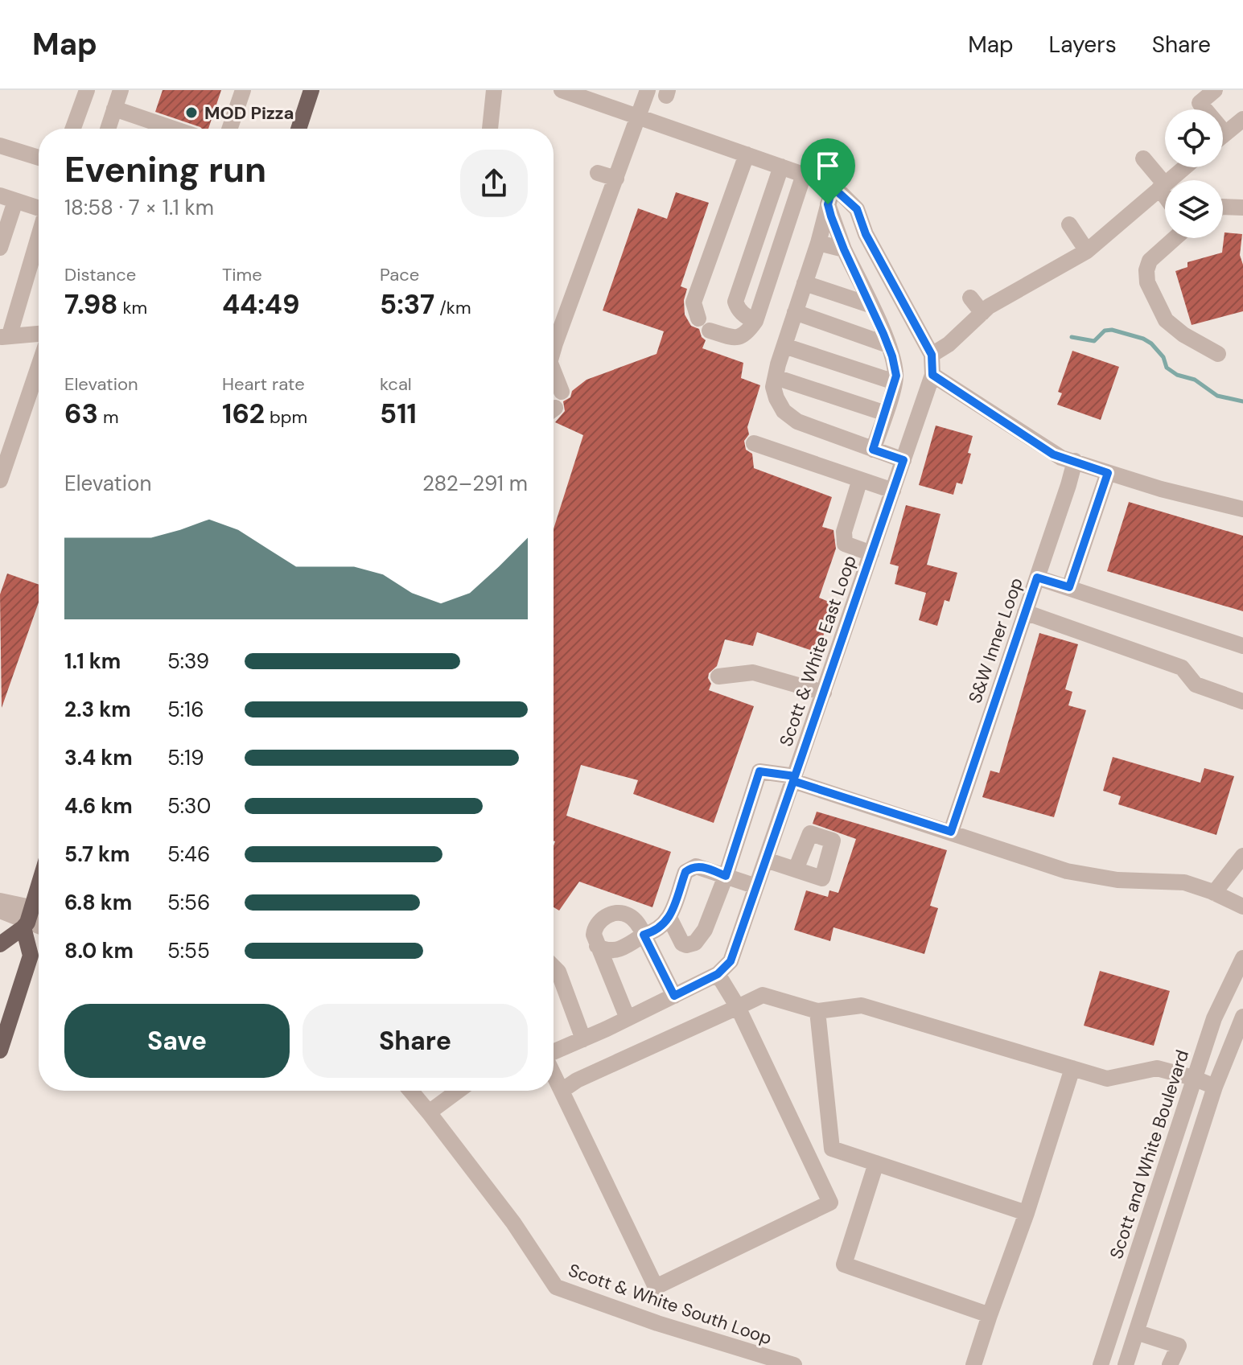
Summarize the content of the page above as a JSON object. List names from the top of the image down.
{
  "streets": {
    "street": [
      "S&W Inner Loop",
      "Scott & White East Loop",
      "Scott and White Boulevard",
      "Scott & White South Loop"
    ]
  },
  "places": ["MOD Pizza"],
  "page": {
    "header": "Map",
    "nav": ["Map", "Layers", "Share"],
    "heading": ["Evening run", "18:58 · 7 × 1.1 km"],
    "stats": [
      ["Distance", "7.98 km"],
      ["Time", "44:49"],
      ["Pace", "5:37 /km"],
      ["Elevation", "63 m"],
      ["Heart rate", "162 bpm"],
      ["kcal", "511"]
    ],
    "chart": ["Elevation", "282–291 m"],
    "list": [
      {
        "name": "1.1 km",
        "note": "5:39"
      },
      {
        "name": "2.3 km",
        "note": "5:16"
      },
      {
        "name": "3.4 km",
        "note": "5:19"
      },
      {
        "name": "4.6 km",
        "note": "5:30"
      },
      {
        "name": "5.7 km",
        "note": "5:46"
      },
      {
        "name": "6.8 km",
        "note": "5:56"
      },
      {
        "name": "8.0 km",
        "note": "5:55"
      }
    ],
    "buttons": ["Save", "Share"]
  }
}
